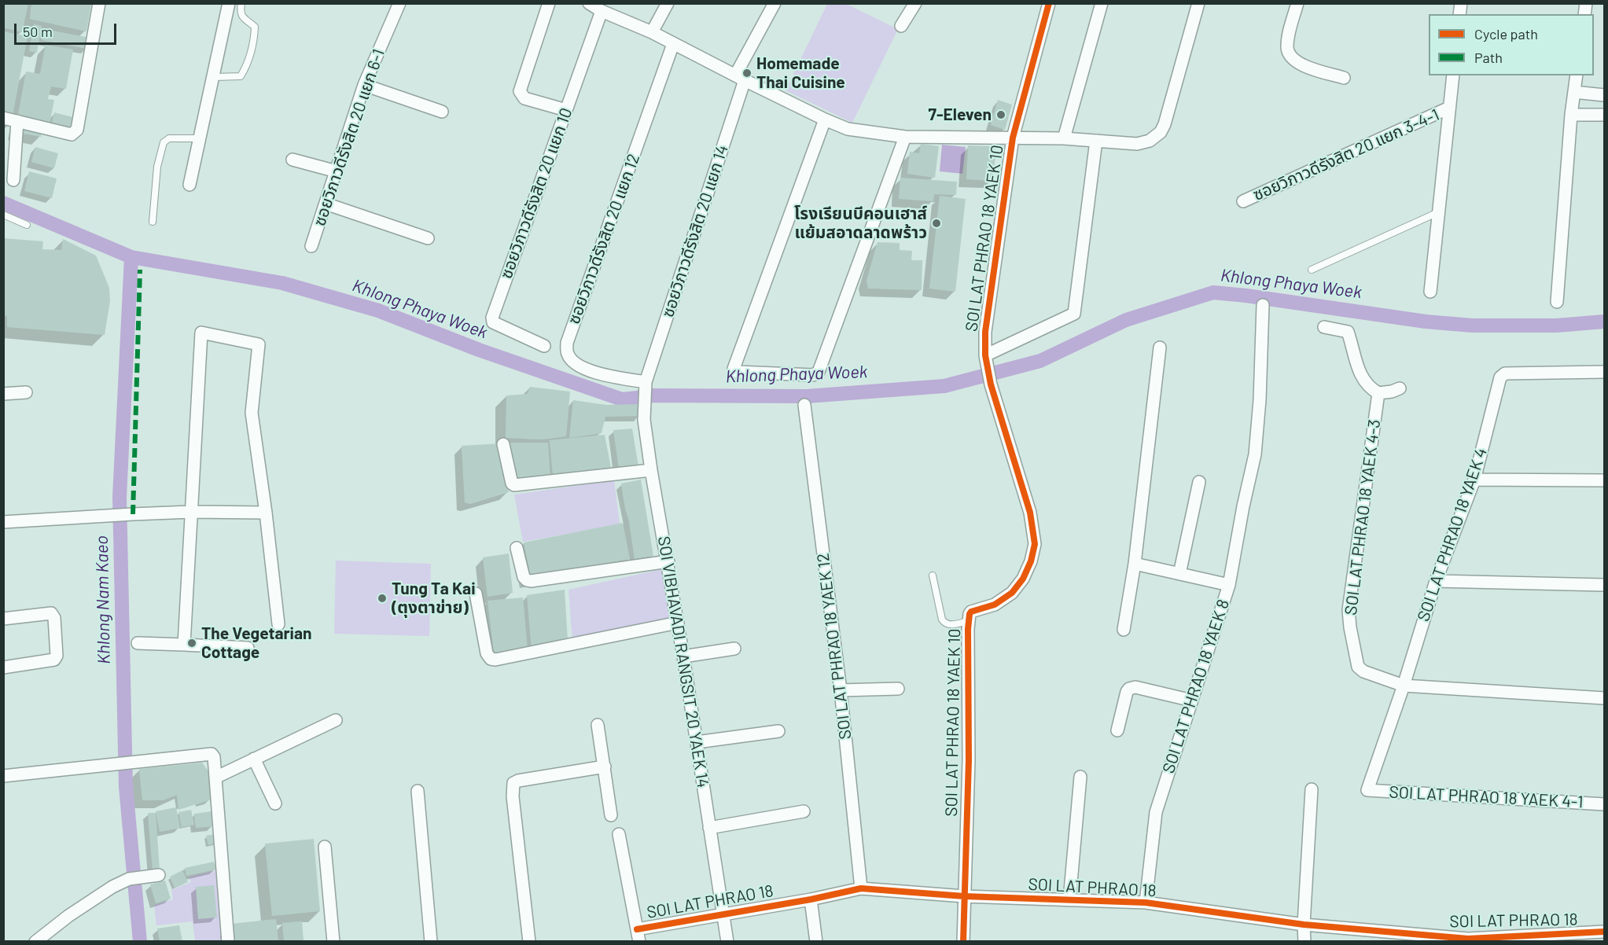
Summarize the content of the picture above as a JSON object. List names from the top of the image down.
{
  "streets": {
    "street": [
      "ซอยวิภาวดีรังสิต 20 แยก 6-1",
      "ซอยวิภาวดีรังสิต 20 แยก 3-4-1",
      "ซอยวิภาวดีรังสิต 20 แยก 10",
      "ซอยวิภาวดีรังสิต 20 แยก 14",
      "SOI LAT PHRAO 18 YAEK 10",
      "ซอยวิภาวดีรังสิต 20 แยก 12",
      "SOI LAT PHRAO 18 YAEK 4-3",
      "SOI LAT PHRAO 18 YAEK 4",
      "SOI LAT PHRAO 18 YAEK 12",
      "SOI VIBHAVADI RANGSIT 20 YAEK 14",
      "SOI LAT PHRAO 18 YAEK 8",
      "SOI LAT PHRAO 18 YAEK 4-1",
      "SOI LAT PHRAO 18"
    ]
  },
  "crossings": [
    ["ซอยวิภาวดีรังสิต 20 แยก 14", "ซอยวิภาวดีรังสิต 20 แยก 12"],
    ["ซอยวิภาวดีรังสิต 20 แยก 14", "SOI VIBHAVADI RANGSIT 20 YAEK 14"],
    ["SOI LAT PHRAO 18 YAEK 10", "SOI LAT PHRAO 18"],
    ["ซอยวิภาวดีรังสิต 20 แยก 12", "SOI VIBHAVADI RANGSIT 20 YAEK 14"],
    ["SOI LAT PHRAO 18 YAEK 4-3", "SOI LAT PHRAO 18 YAEK 4"],
    ["SOI LAT PHRAO 18 YAEK 4", "SOI LAT PHRAO 18 YAEK 4-1"],
    ["SOI LAT PHRAO 18 YAEK 12", "SOI LAT PHRAO 18"],
    ["SOI VIBHAVADI RANGSIT 20 YAEK 14", "SOI LAT PHRAO 18"],
    ["SOI LAT PHRAO 18 YAEK 8", "SOI LAT PHRAO 18"]
  ],
  "water": ["Khlong Phaya Woek", "Khlong Nam Kaeo"],
  "places": [
    "Homemade Thai Cuisine",
    "7-Eleven",
    "โรงเรียนบีคอนเฮาส์ แย้มสอาดลาดพร้าว",
    "Tung Ta Kai (ตุงตาข่าย)",
    "The Vegetarian Cottage"
  ],
  "legend": ["Cycle path", "Path"],
  "scale_bar": "50 m"
}
